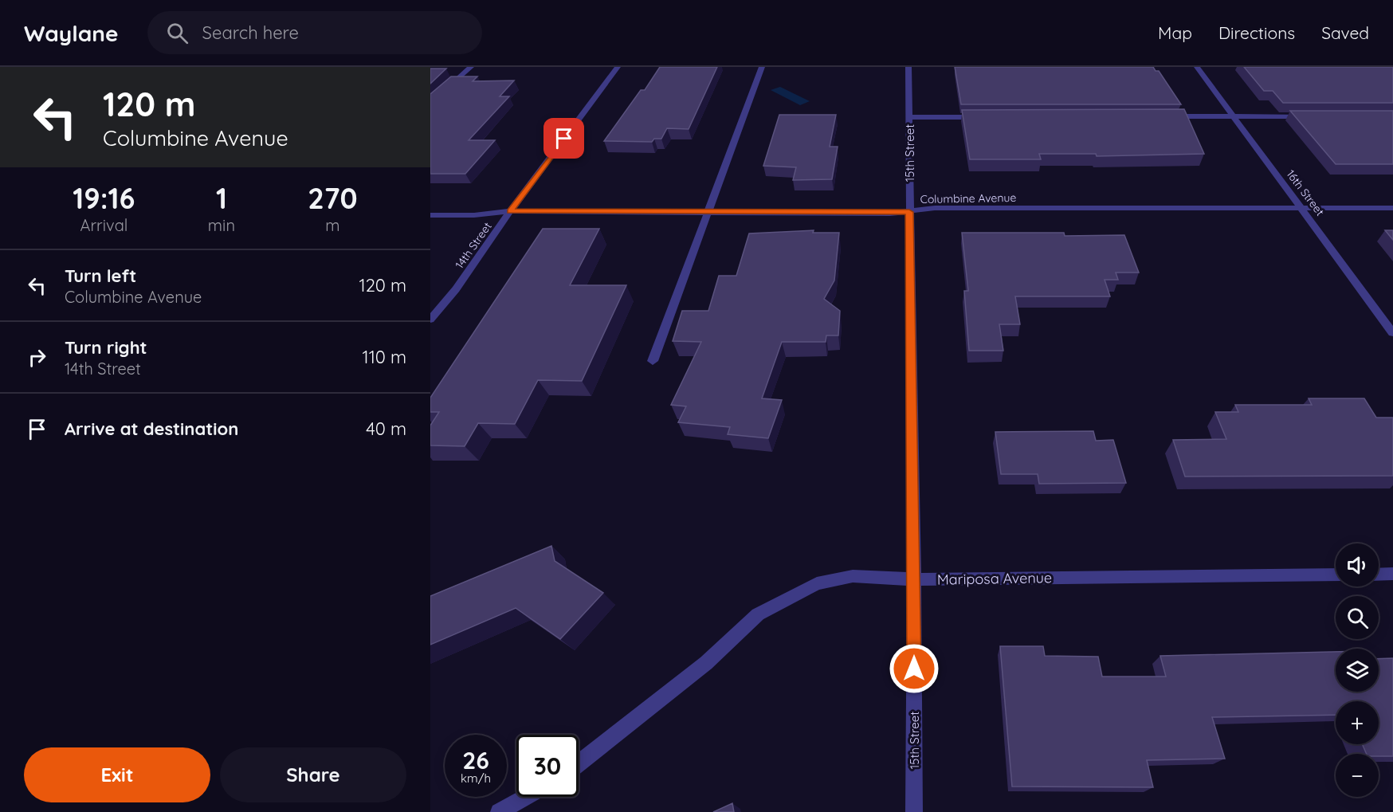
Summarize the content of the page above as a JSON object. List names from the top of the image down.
{
  "streets": {
    "street": [
      "15th Street",
      "16th Street",
      "Columbine Avenue",
      "14th Street",
      "Mariposa Avenue"
    ]
  },
  "crossings": [
    ["15th Street", "Columbine Avenue"],
    ["15th Street", "Mariposa Avenue"],
    ["16th Street", "Columbine Avenue"],
    ["Columbine Avenue", "14th Street"]
  ],
  "page": {
    "header": "Waylane",
    "search": "Search here",
    "nav": ["Map", "Directions", "Saved"],
    "turn": ["120 m", "Columbine Avenue"],
    "eta": [
      "19:16",
      "Arrival",
      "1",
      "min",
      "270",
      "m"
    ],
    "list": [
      {
        "name": "Turn left",
        "note": "Columbine Avenue",
        "value": "120 m"
      },
      {
        "name": "Turn right",
        "note": "14th Street",
        "value": "110 m"
      },
      {
        "name": "Arrive at destination",
        "value": "40 m"
      }
    ],
    "map_buttons": ["+", "−"],
    "speed": "26 km/h",
    "limit": "30",
    "buttons": ["Exit", "Share"]
  }
}
